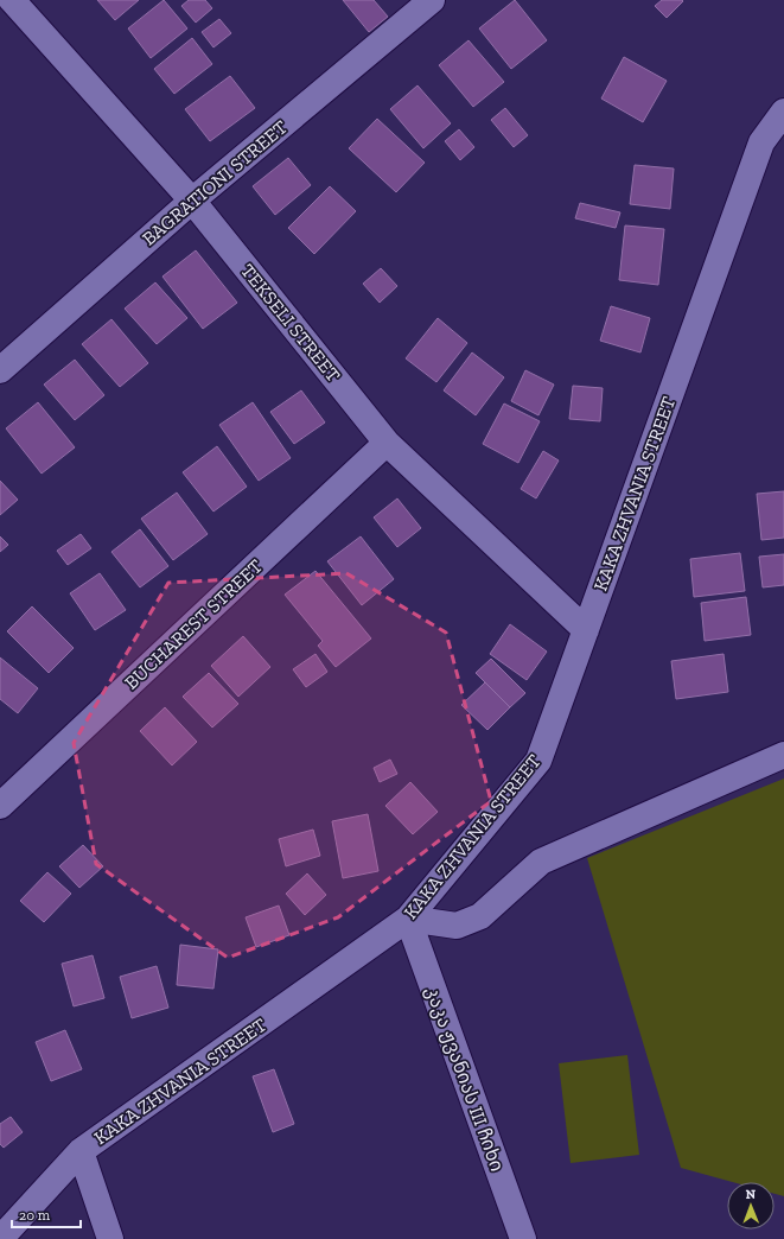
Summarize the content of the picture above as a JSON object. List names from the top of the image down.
{
  "streets": {
    "street": [
      "BAGRATIONI STREET",
      "TEKSELI STREET",
      "KAKA ZHVANIA STREET",
      "BUCHAREST STREET",
      "კაკა ჟვანიას III ჩიხი"
    ]
  },
  "crossings": [
    ["BAGRATIONI STREET", "TEKSELI STREET"],
    ["TEKSELI STREET", "KAKA ZHVANIA STREET"],
    ["TEKSELI STREET", "BUCHAREST STREET"],
    ["KAKA ZHVANIA STREET", "კაკა ჟვანიას III ჩიხი"]
  ],
  "scale_bar": "20 m",
  "north": "top"
}
